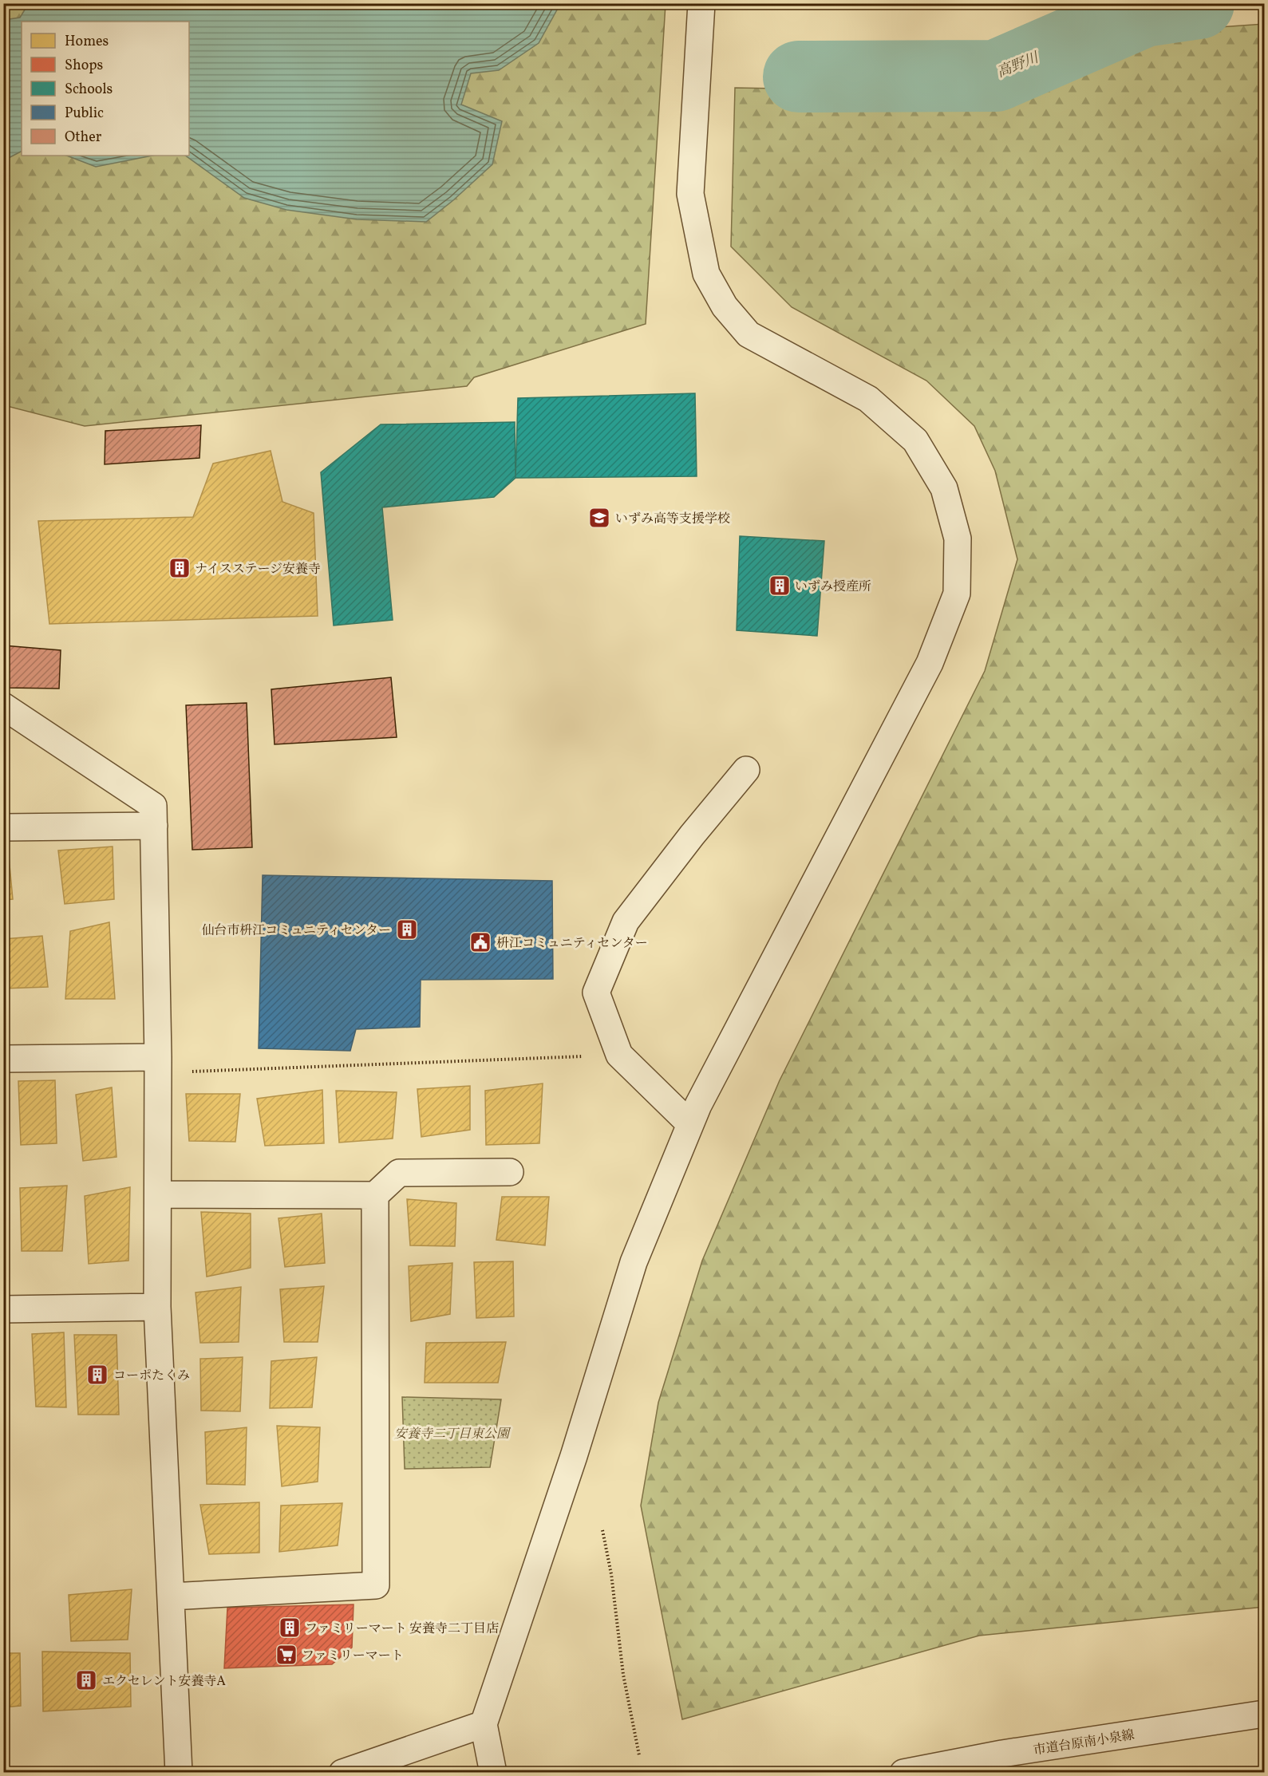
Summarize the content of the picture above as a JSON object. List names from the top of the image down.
{
  "streets": {
    "street": ["市道台原南小泉線"]
  },
  "water": ["高野川"],
  "parks": ["安養寺二丁目東公園"],
  "places": {
    "school or university": ["いずみ高等支援学校"],
    "building": [
      "ナイスステージ安養寺",
      "いずみ授産所",
      "仙台市枡江コミュニティセンター",
      "コーポたくみ",
      "ファミリーマート 安養寺二丁目店",
      "エクセレント安養寺A"
    ],
    "public building": ["枡江コミュニティセンター"],
    "supermarket": ["ファミリーマート"]
  },
  "legend": [
    "Homes",
    "Shops",
    "Schools",
    "Public",
    "Other"
  ]
}
